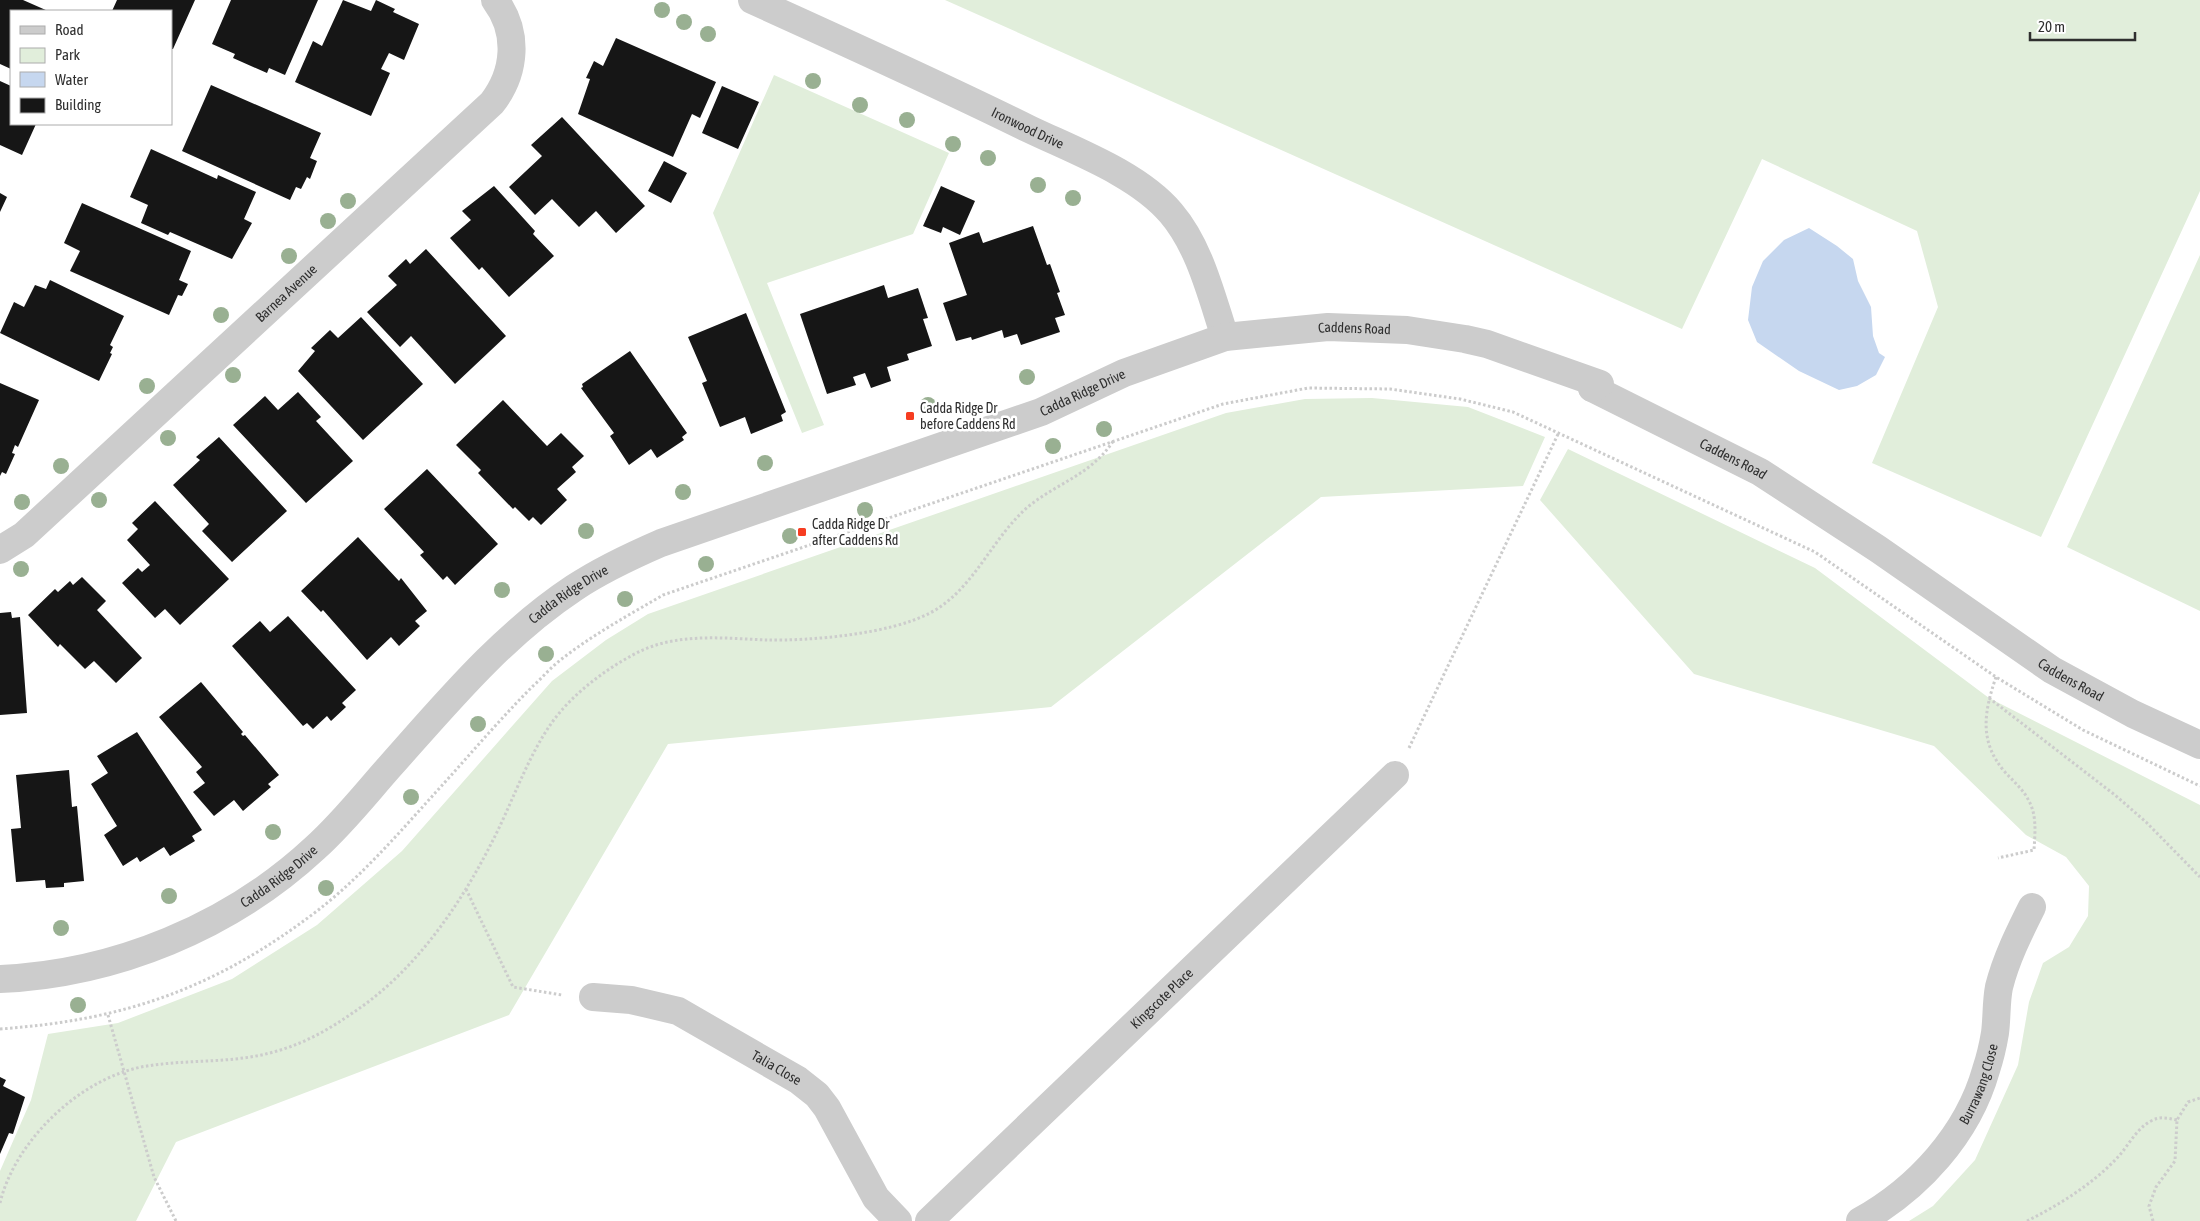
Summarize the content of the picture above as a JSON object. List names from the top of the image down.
{
  "streets": {
    "street": [
      "Ironwood Drive",
      "Barnea Avenue",
      "Caddens Road",
      "Cadda Ridge Drive",
      "Kingscote Place",
      "Talia Close",
      "Burrawang Close"
    ]
  },
  "crossings": [
    ["Ironwood Drive", "Caddens Road"],
    ["Ironwood Drive", "Cadda Ridge Drive"],
    ["Caddens Road", "Cadda Ridge Drive"]
  ],
  "places": {
    "transit": ["Cadda Ridge Dr before Caddens Rd", "Cadda Ridge Dr after Caddens Rd"]
  },
  "legend": [
    "Road",
    "Park",
    "Water",
    "Building"
  ],
  "scale_bar": "20 m"
}
